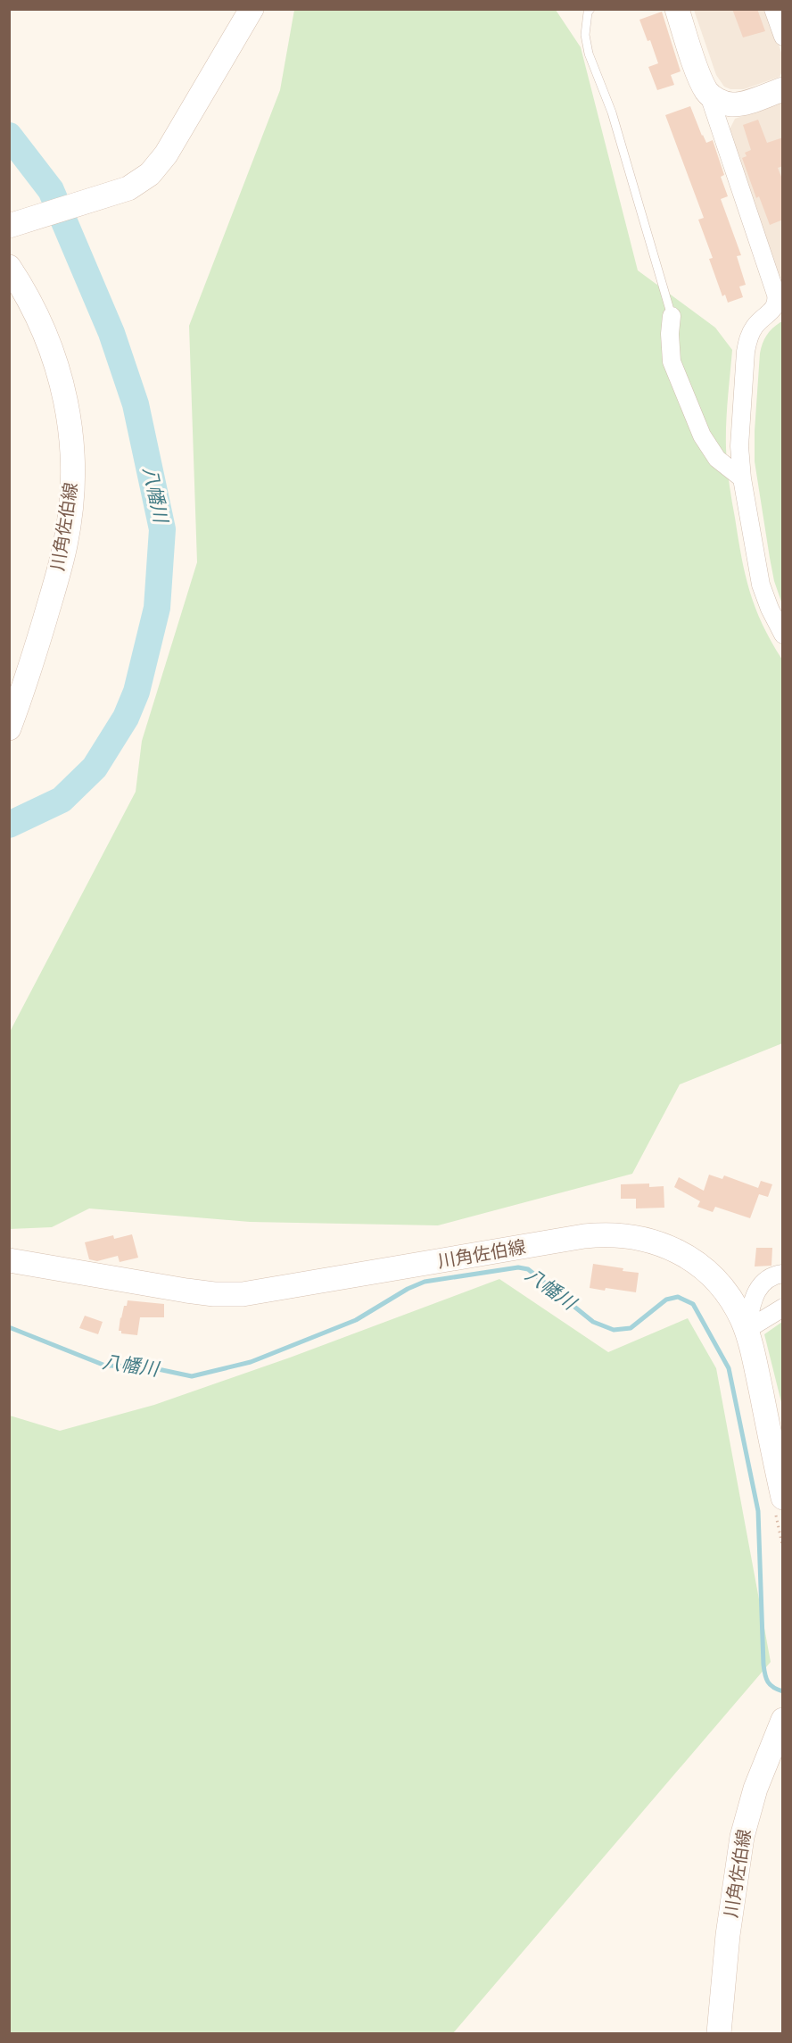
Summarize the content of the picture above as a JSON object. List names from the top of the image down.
{
  "streets": {
    "main road": ["川角佐伯線"]
  },
  "water": ["八幡川"]
}
